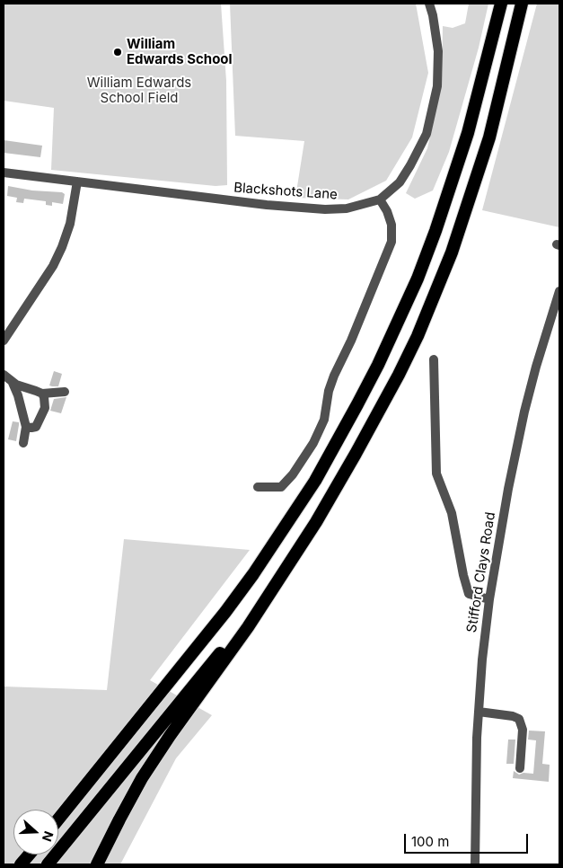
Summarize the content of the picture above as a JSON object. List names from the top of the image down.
{
  "streets": {
    "street": ["Blackshots Lane", "Stifford Clays Road"]
  },
  "parks": ["William Edwards School Field"],
  "places": ["William Edwards School"],
  "scale_bar": "100 m",
  "north": "right"
}
